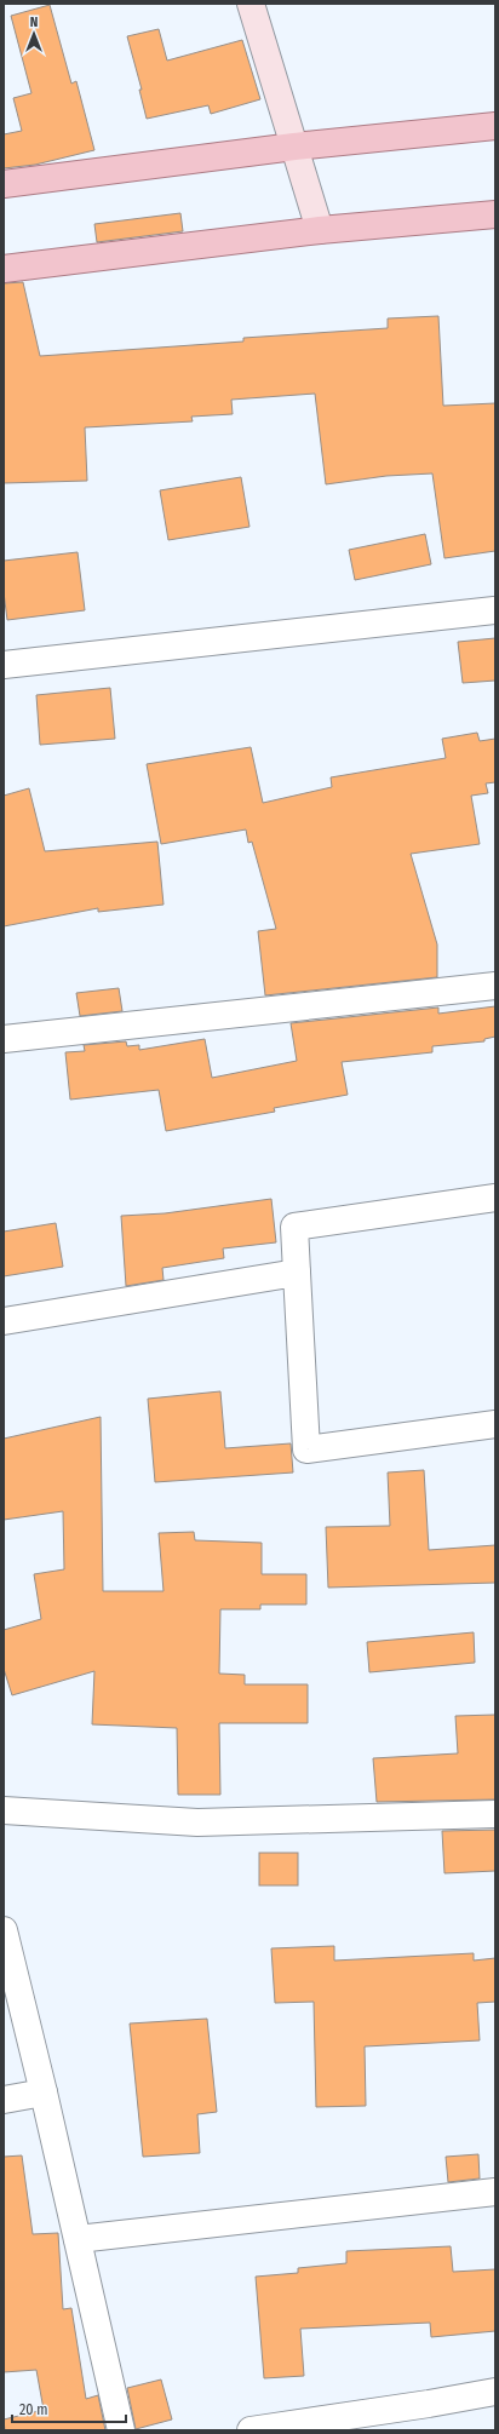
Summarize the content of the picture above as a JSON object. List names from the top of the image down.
{
  "scale_bar": "20 m",
  "north": "top"
}
